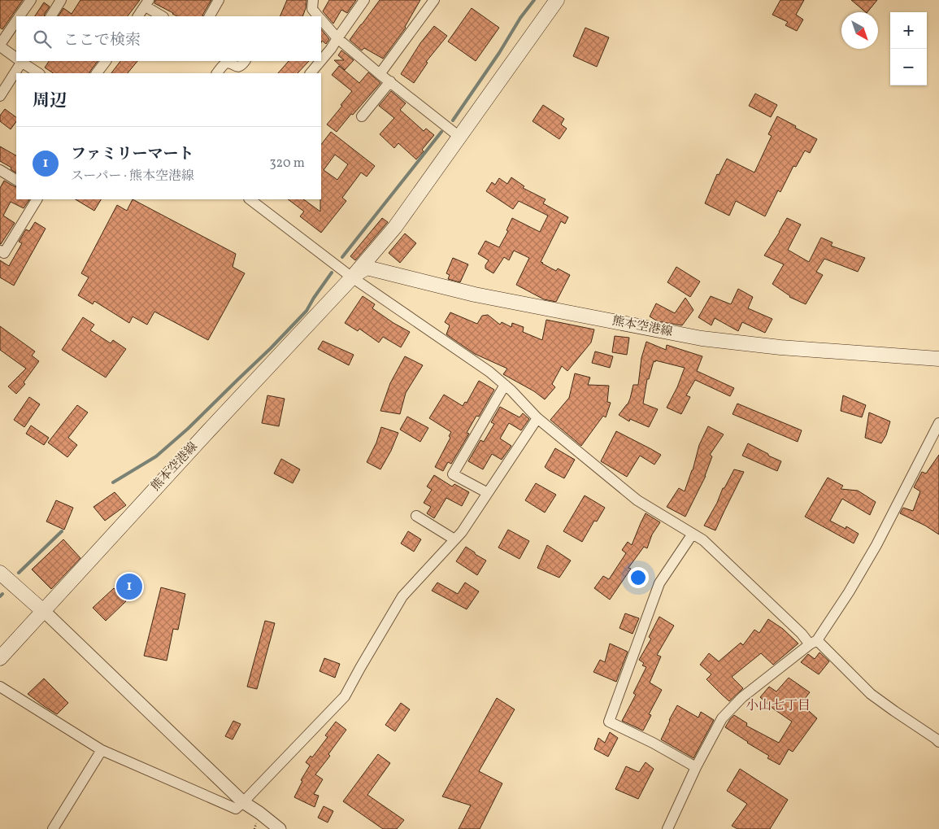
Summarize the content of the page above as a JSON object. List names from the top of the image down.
{
  "streets": {
    "main road": ["熊本空港線"]
  },
  "districts": ["小山七丁目"],
  "north": "bottom right",
  "page": {
    "map_buttons": ["+", "−"],
    "search": "ここで検索",
    "heading": "周辺",
    "list": [
      {
        "mark": "1",
        "name": "ファミリーマート",
        "note": "スーパー · 熊本空港線",
        "value": "320 m"
      }
    ],
    "pins": "1"
  }
}
